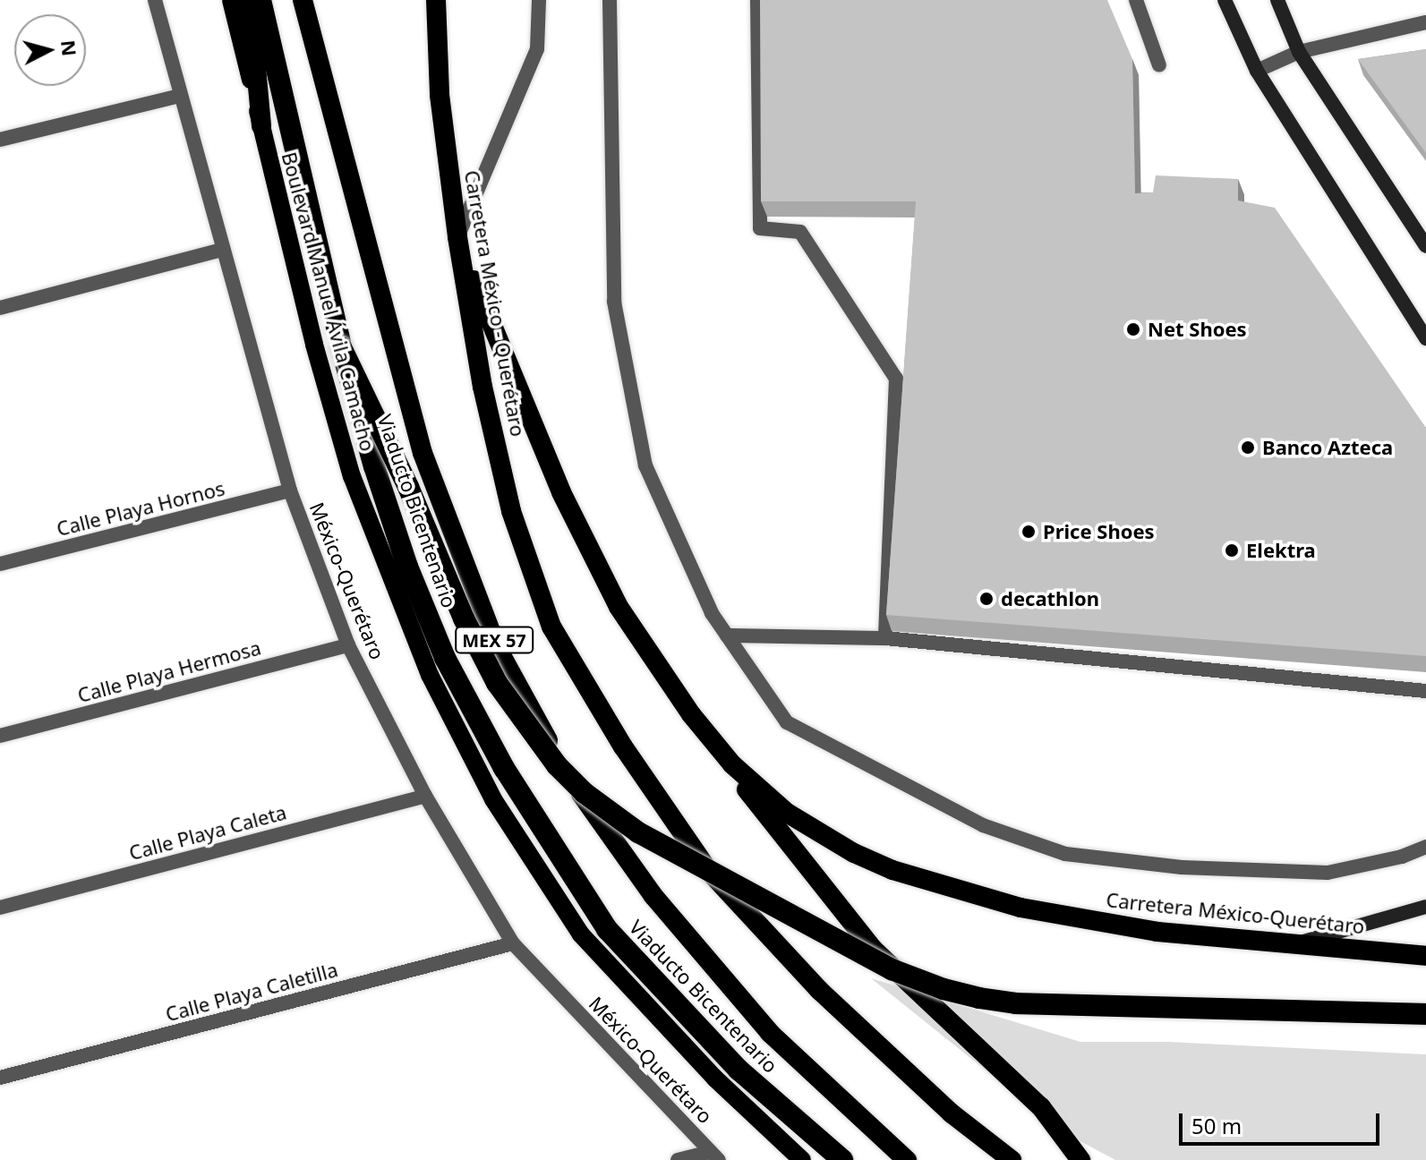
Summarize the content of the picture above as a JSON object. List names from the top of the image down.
{
  "streets": {
    "highway": [
      "Carretera México - Querétaro",
      "Viaducto Bicentenario",
      "MEX 57",
      "Carretera México-Querétaro"
    ],
    "main road": ["Boulevard Manuel Ávila Camacho"],
    "street": [
      "Calle Playa Hornos",
      "México-Querétaro",
      "Calle Playa Hermosa",
      "Calle Playa Caleta",
      "Calle Playa Caletilla"
    ]
  },
  "crossings": [
    ["Carretera México - Querétaro", "Carretera México-Querétaro"],
    ["Calle Playa Hornos", "México-Querétaro"],
    ["México-Querétaro", "Calle Playa Hermosa"],
    ["México-Querétaro", "Calle Playa Caleta"],
    ["México-Querétaro", "Calle Playa Caletilla"]
  ],
  "places": [
    "Net Shoes",
    "Banco Azteca",
    "Price Shoes",
    "Elektra",
    "decathlon"
  ],
  "scale_bar": "50 m",
  "north": "right"
}
